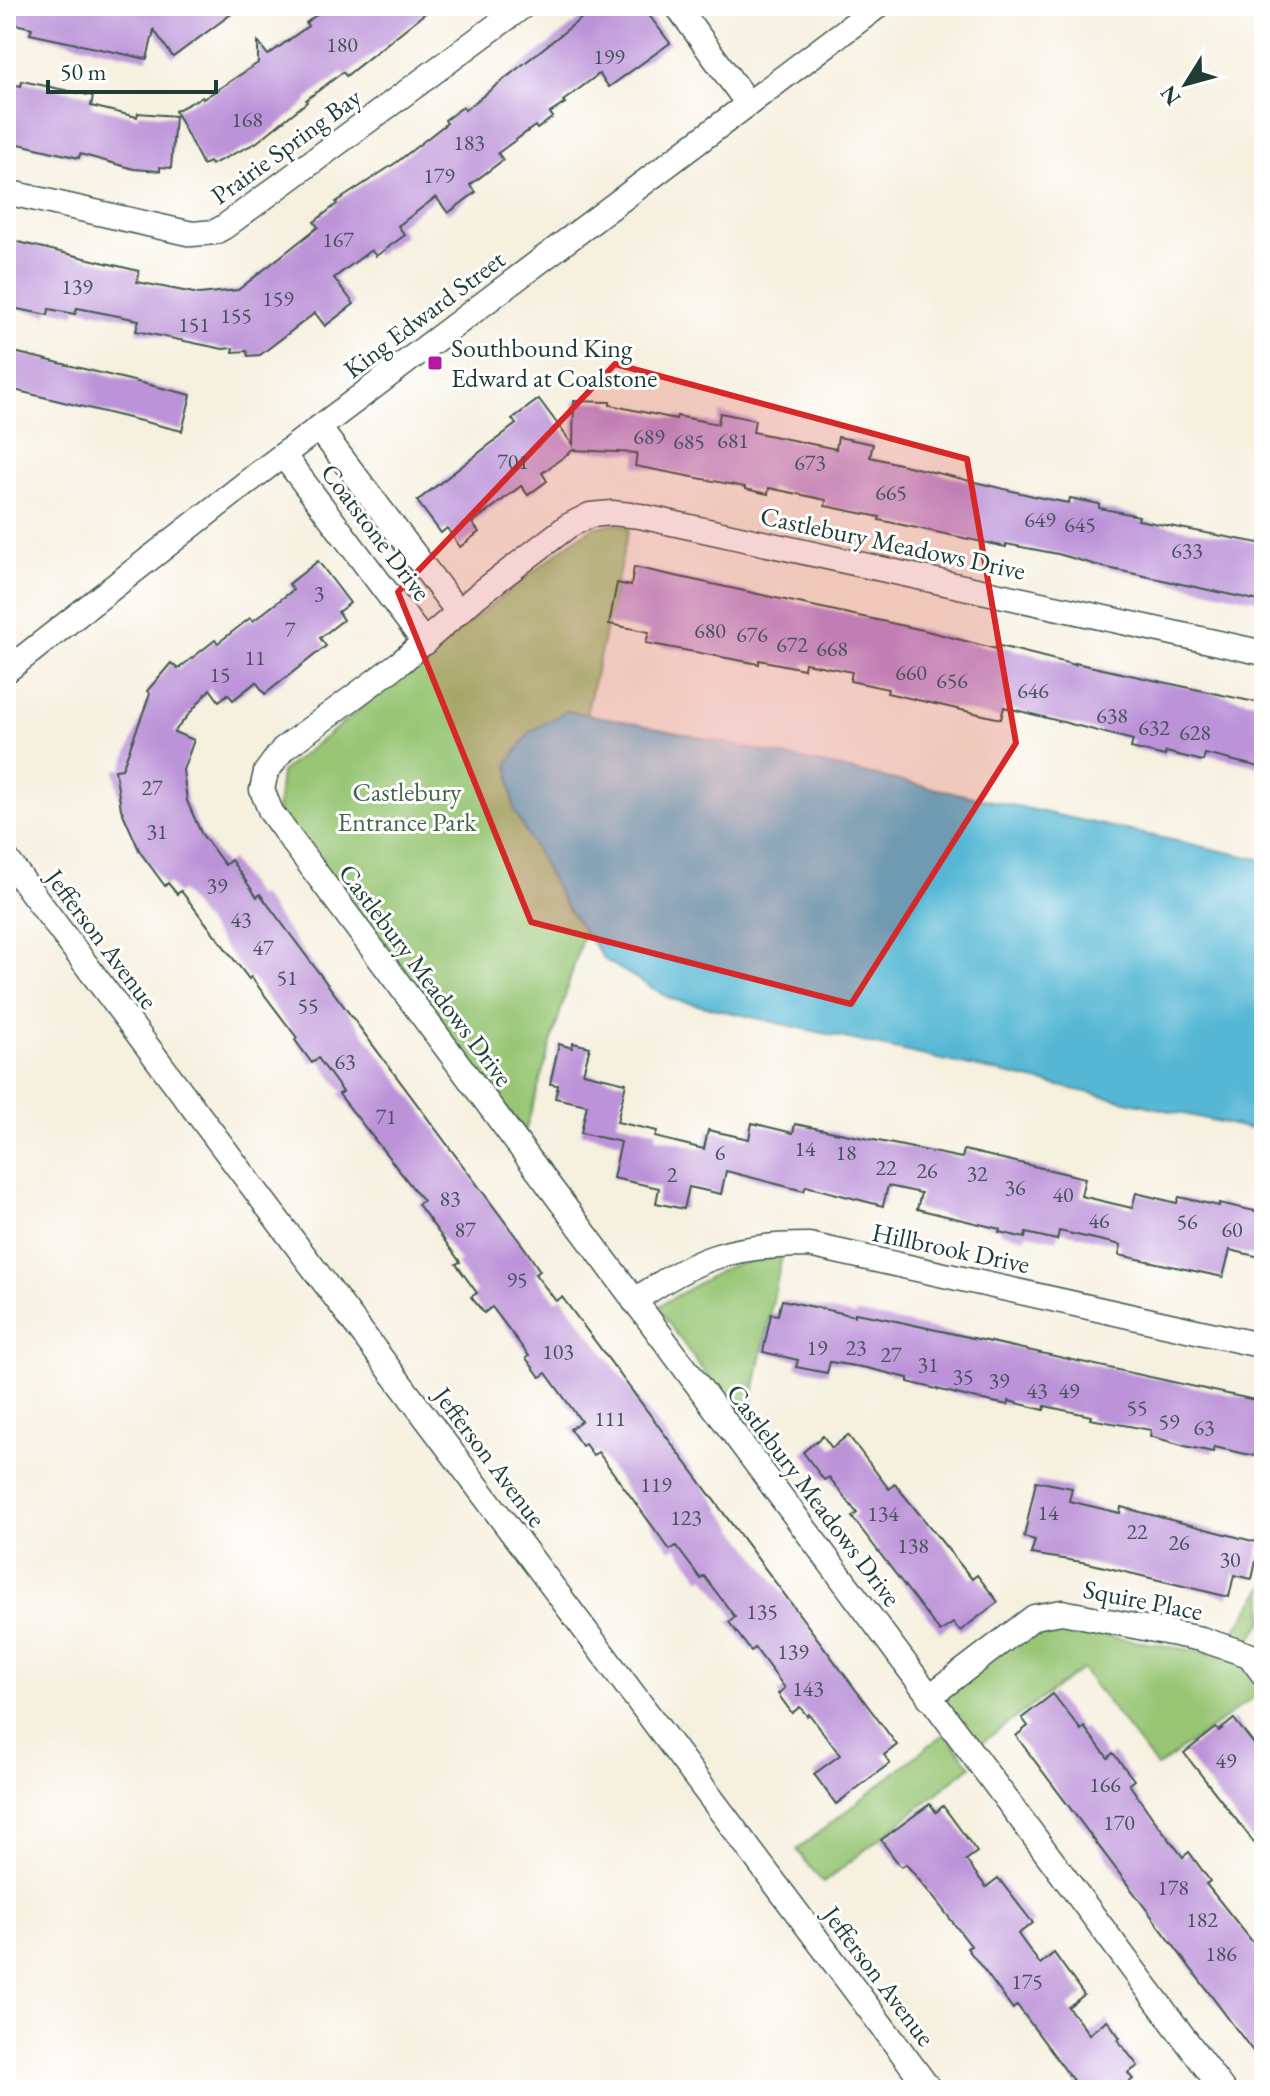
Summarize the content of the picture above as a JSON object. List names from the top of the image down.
{
  "streets": {
    "street": [
      "Prairie Spring Bay",
      "King Edward Street",
      "Coatstone Drive",
      "Castlebury Meadows Drive",
      "Jefferson Avenue",
      "Hillbrook Drive",
      "Squire Place"
    ]
  },
  "crossings": [
    ["King Edward Street", "Coatstone Drive"],
    ["Coatstone Drive", "Castlebury Meadows Drive"],
    ["Castlebury Meadows Drive", "Hillbrook Drive"],
    ["Castlebury Meadows Drive", "Squire Place"]
  ],
  "parks": ["Castlebury Entrance Park"],
  "places": {
    "transit": ["Southbound King Edward at Coalstone"]
  },
  "house_numbers": [
    "180",
    "199",
    "168",
    "183",
    "179",
    "167",
    "139",
    "159",
    "155",
    "151",
    "689",
    "681",
    "685",
    "701",
    "673",
    "665",
    "649",
    "645",
    "633",
    "3",
    "7",
    "680",
    "676",
    "672",
    "668",
    "11",
    "660",
    "15",
    "656",
    "646",
    "638",
    "632",
    "628",
    "27",
    "31",
    "39",
    "43",
    "47",
    "51",
    "55",
    "63",
    "71",
    "14",
    "6",
    "18",
    "22",
    "26",
    "32",
    "2",
    "36",
    "40",
    "83",
    "46",
    "56",
    "87",
    "60",
    "95",
    "19",
    "23",
    "103",
    "27",
    "31",
    "35",
    "39",
    "43",
    "49",
    "55",
    "111",
    "59",
    "63",
    "119",
    "14",
    "134",
    "123",
    "22",
    "26",
    "138",
    "30",
    "135",
    "139",
    "143",
    "49",
    "166",
    "170",
    "178",
    "182",
    "186",
    "175"
  ],
  "scale_bar": "50 m",
  "north": "bottom left"
}
